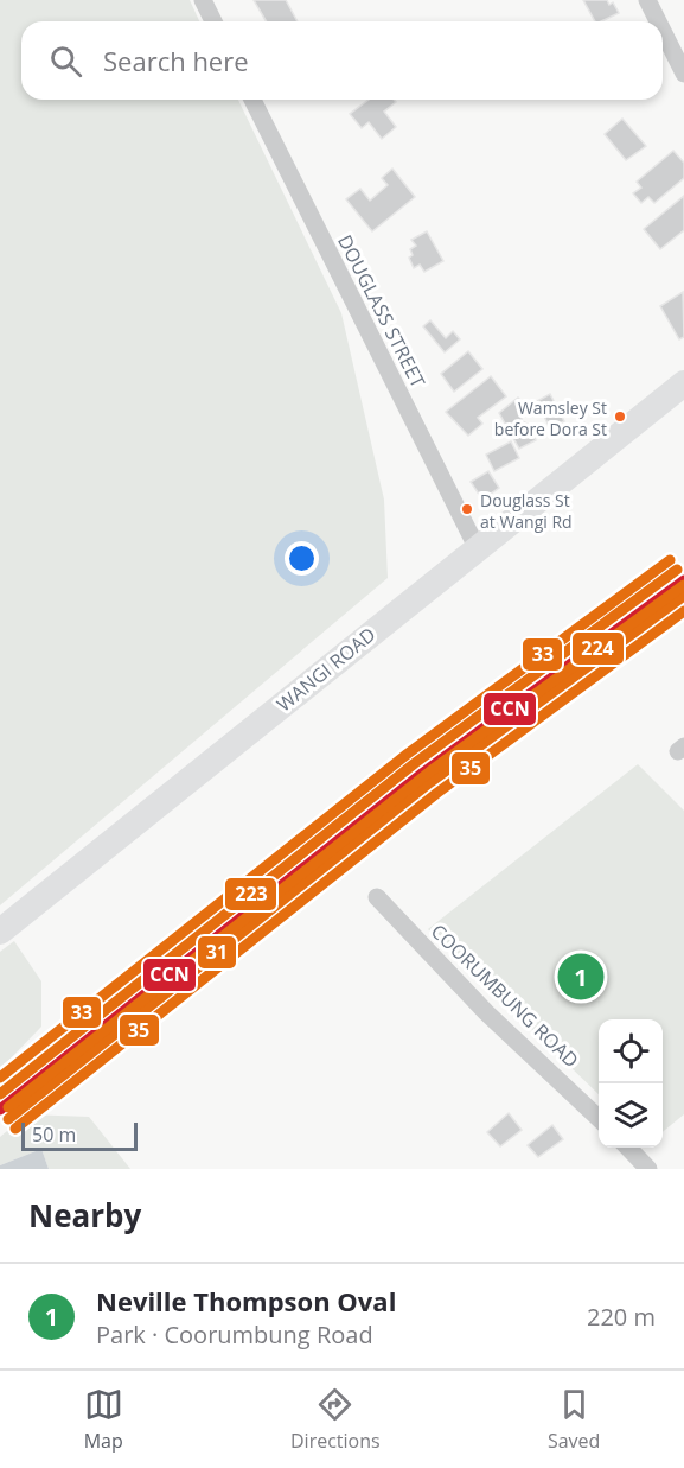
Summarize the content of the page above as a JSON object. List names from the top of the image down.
{
  "streets": {
    "main road": ["WANGI ROAD"],
    "street": ["DOUGLASS STREET", "COORUMBUNG ROAD"]
  },
  "crossings": [
    ["DOUGLASS STREET", "WANGI ROAD"]
  ],
  "places": ["Wamsley St before Dora St", "Douglass St at Wangi Rd"],
  "lines": [
    "transit line 33",
    "transit line 223",
    "transit line CCN",
    "transit line 224",
    "transit line 31",
    "transit line 35"
  ],
  "scale_bar": "50 m",
  "page": {
    "search": "Search here",
    "pins": "1",
    "scale": "50 m",
    "heading": "Nearby",
    "list": [
      {
        "mark": "1",
        "name": "Neville Thompson Oval",
        "note": "Park · Coorumbung Road",
        "value": "220 m"
      }
    ],
    "nav": ["Map", "Directions", "Saved"]
  }
}
